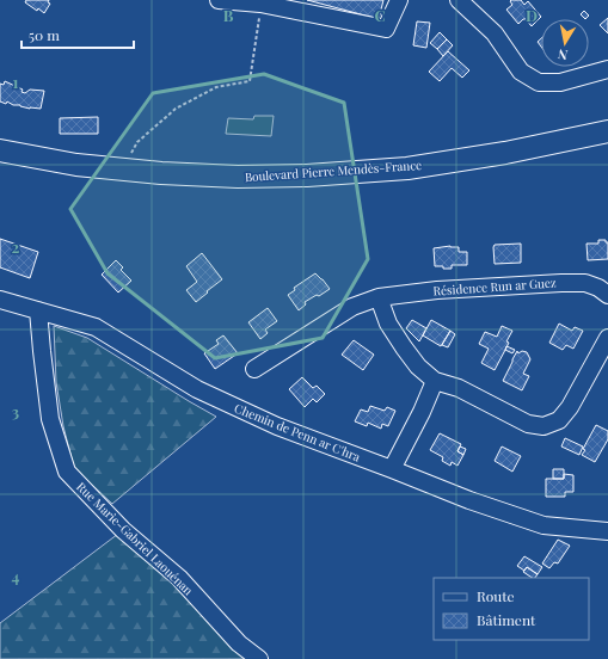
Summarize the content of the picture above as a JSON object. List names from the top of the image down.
{
  "streets": {
    "main road": ["Boulevard Pierre Mendès-France"],
    "street": ["Résidence Run ar Guez", "Chemin de Penn ar C'hra", "Rue Marie-Gabriel Laouénan"]
  },
  "crossings": [
    ["Chemin de Penn ar C'hra", "Rue Marie-Gabriel Laouénan"]
  ],
  "legend": ["Route", "Bâtiment"],
  "scale_bar": "50 m",
  "north": "bottom",
  "grid": {
    "columns": ["B", "C", "D"],
    "rows": [
      "1",
      "2",
      "3",
      "4"
    ]
  }
}
